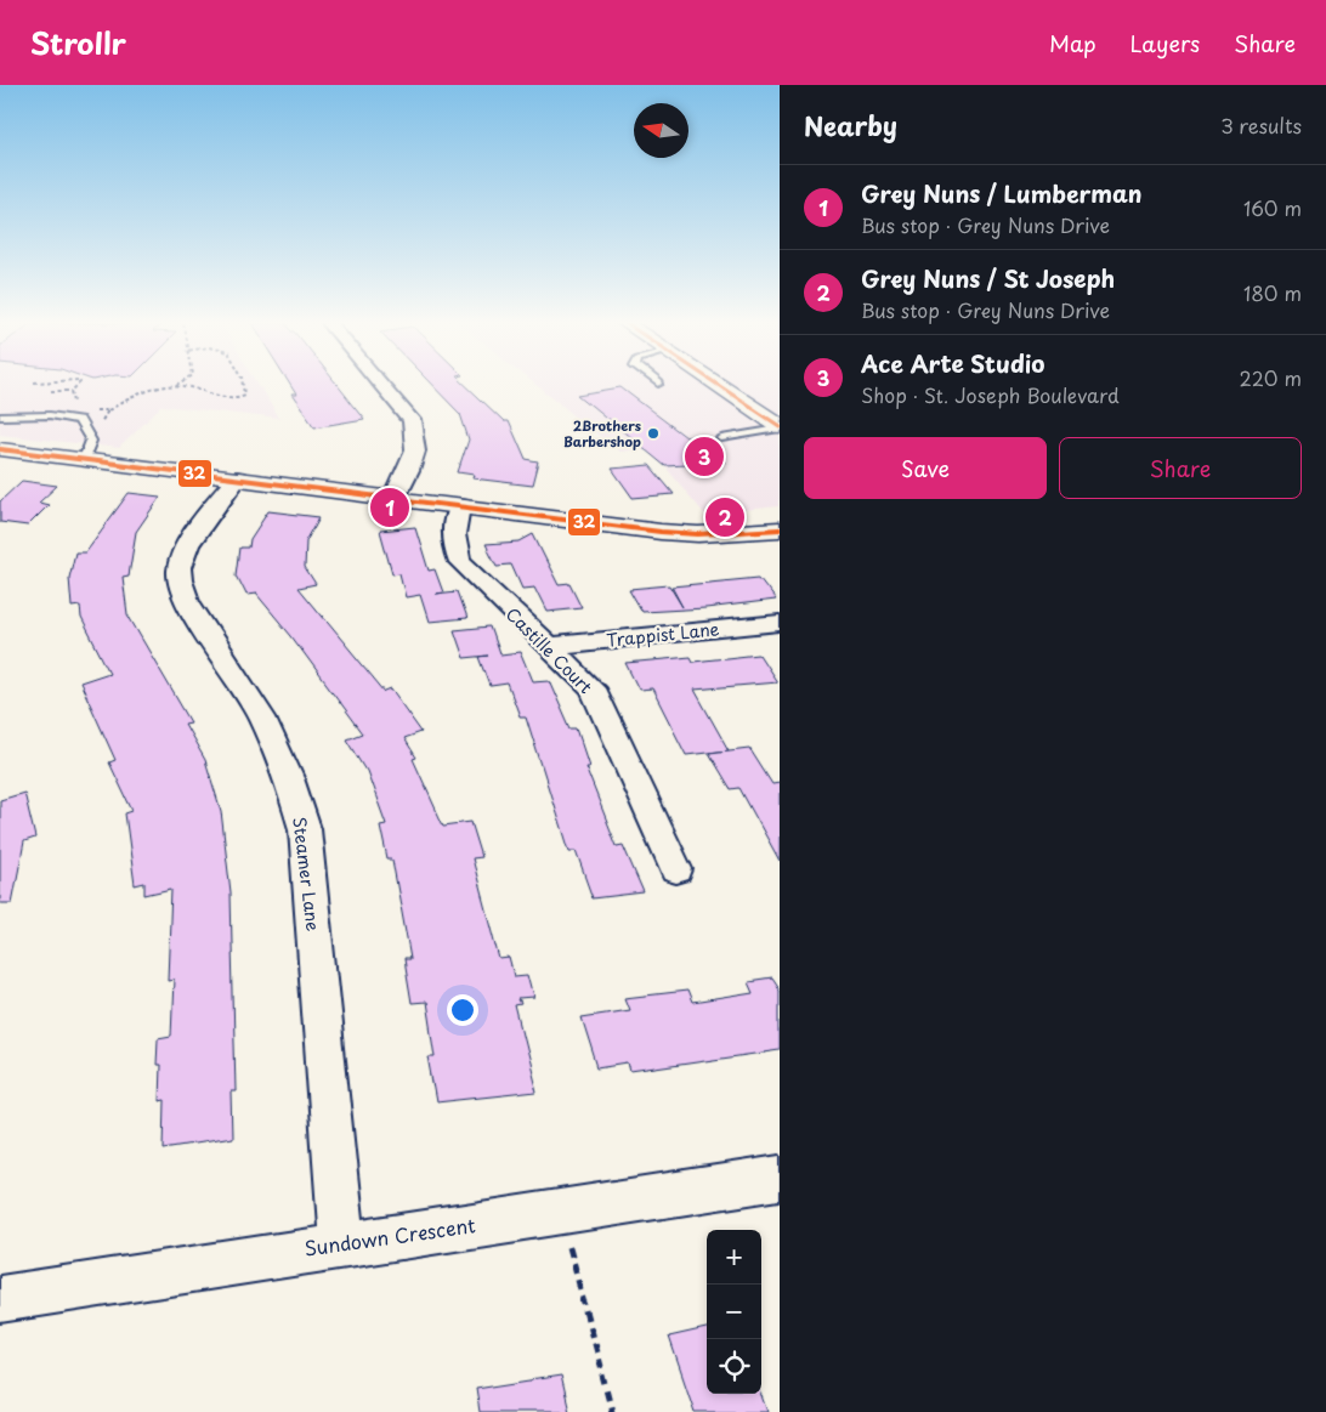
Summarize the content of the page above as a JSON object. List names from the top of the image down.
{
  "streets": {
    "street": [
      "Trappist Lane",
      "Castille Court",
      "Steamer Lane",
      "Sundown Crescent"
    ]
  },
  "crossings": [
    ["Trappist Lane", "Castille Court"],
    ["Steamer Lane", "Sundown Crescent"]
  ],
  "places": ["2Brothers Barbershop"],
  "lines": ["transit line 32"],
  "north": "left",
  "page": {
    "header": "Strollr",
    "nav": ["Map", "Layers", "Share"],
    "heading": ["Nearby", "3 results"],
    "list": [
      {
        "mark": "1",
        "name": "Grey Nuns / Lumberman",
        "note": "Bus stop · Grey Nuns Drive",
        "value": "160 m"
      },
      {
        "mark": "2",
        "name": "Grey Nuns / St Joseph",
        "note": "Bus stop · Grey Nuns Drive",
        "value": "180 m"
      },
      {
        "mark": "3",
        "name": "Ace Arte Studio",
        "note": "Shop · St. Joseph Boulevard",
        "value": "220 m"
      }
    ],
    "buttons": ["Save", "Share"],
    "pins": ["3", "1", "2"],
    "map_buttons": ["+", "−"]
  }
}
